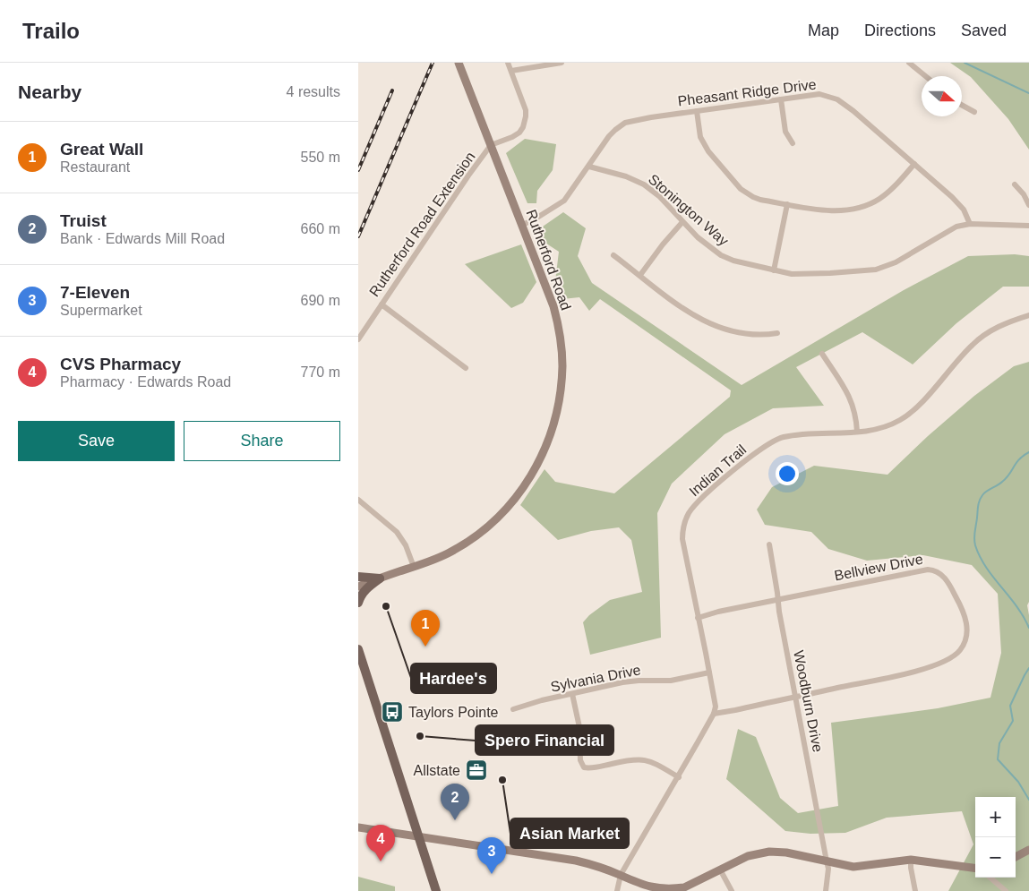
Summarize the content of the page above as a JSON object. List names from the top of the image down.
{
  "streets": {
    "street": [
      "Pheasant Ridge Drive",
      "Stonington Way",
      "Rutherford Road Extension",
      "Rutherford Road",
      "Indian Trail",
      "Bellview Drive",
      "Sylvania Drive",
      "Woodburn Drive"
    ]
  },
  "crossings": [
    ["Pheasant Ridge Drive", "Stonington Way"],
    ["Pheasant Ridge Drive", "Rutherford Road"],
    ["Rutherford Road Extension", "Rutherford Road"],
    ["Indian Trail", "Bellview Drive"],
    ["Indian Trail", "Sylvania Drive"],
    ["Bellview Drive", "Woodburn Drive"]
  ],
  "places": {
    "other": ["Hardee's", "Spero Financial", "Asian Market"],
    "bus stop": ["Taylors Pointe"],
    "office": ["Allstate"]
  },
  "north": "right",
  "page": {
    "header": "Trailo",
    "nav": ["Map", "Directions", "Saved"],
    "heading": ["Nearby", "4 results"],
    "list": [
      {
        "mark": "1",
        "name": "Great Wall",
        "note": "Restaurant",
        "value": "550 m"
      },
      {
        "mark": "2",
        "name": "Truist",
        "note": "Bank · Edwards Mill Road",
        "value": "660 m"
      },
      {
        "mark": "3",
        "name": "7-Eleven",
        "note": "Supermarket",
        "value": "690 m"
      },
      {
        "mark": "4",
        "name": "CVS Pharmacy",
        "note": "Pharmacy · Edwards Road",
        "value": "770 m"
      }
    ],
    "buttons": ["Save", "Share"],
    "pins": [
      "1",
      "2",
      "4",
      "3"
    ],
    "map_buttons": ["+", "−"]
  }
}
